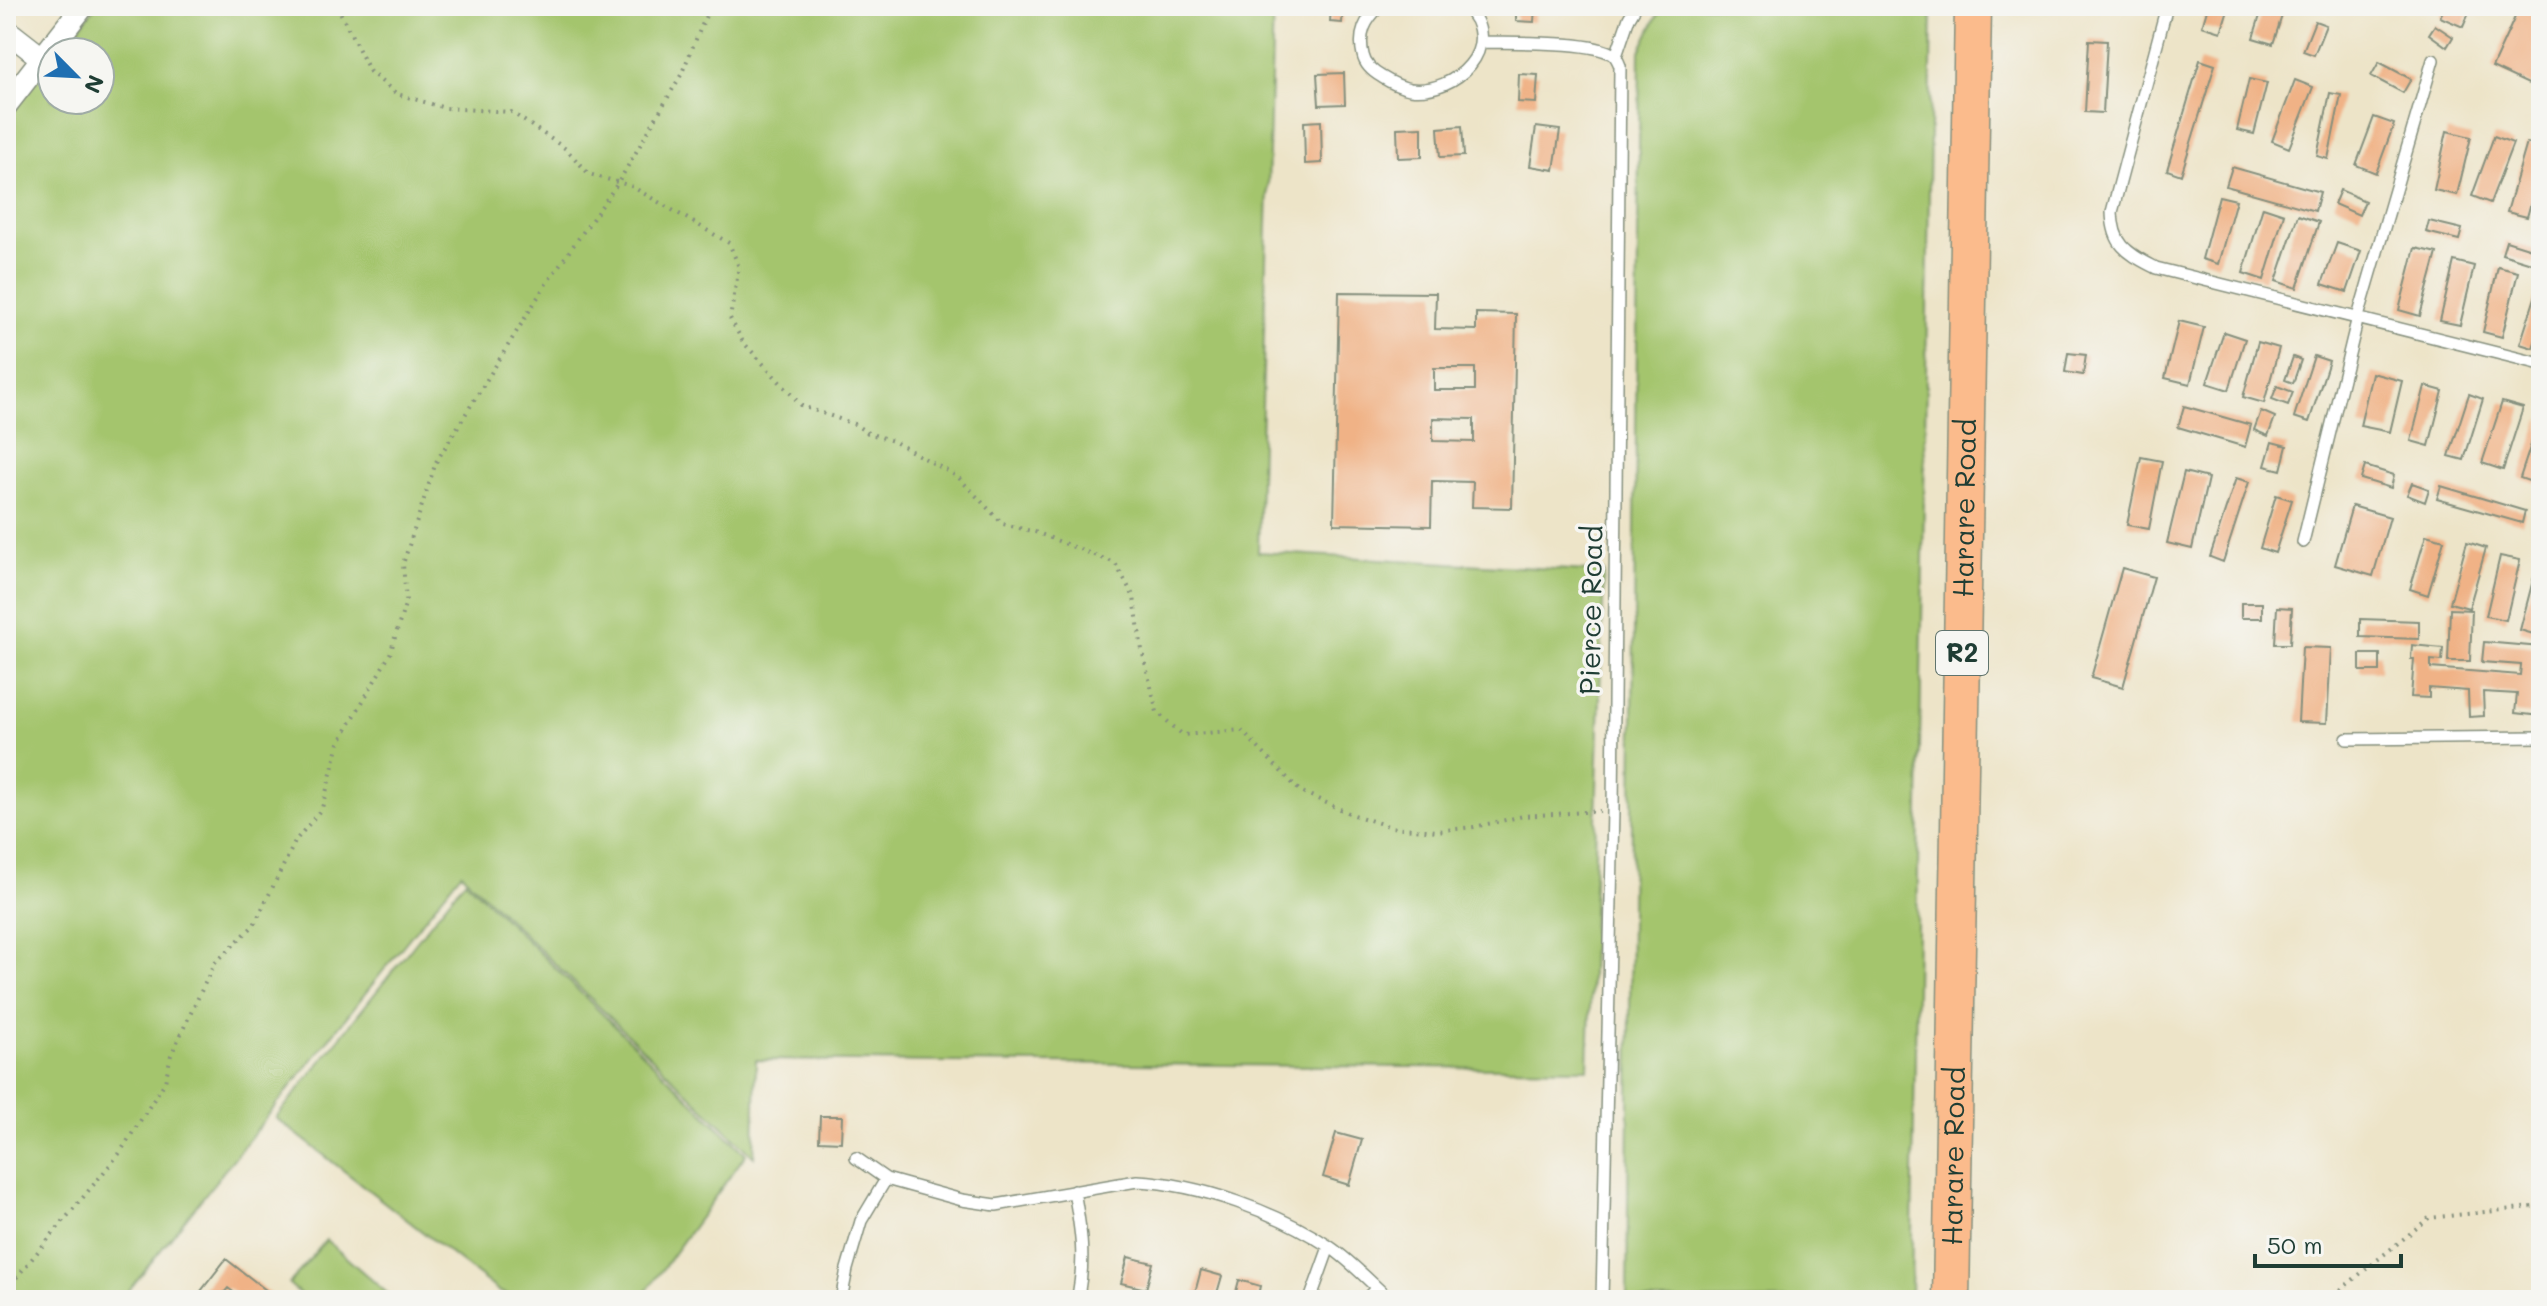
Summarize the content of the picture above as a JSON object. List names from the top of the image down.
{
  "streets": {
    "highway": ["Harare Road", "R2"],
    "lane": ["Pierce Road"]
  },
  "scale_bar": "50 m",
  "north": "bottom right"
}
